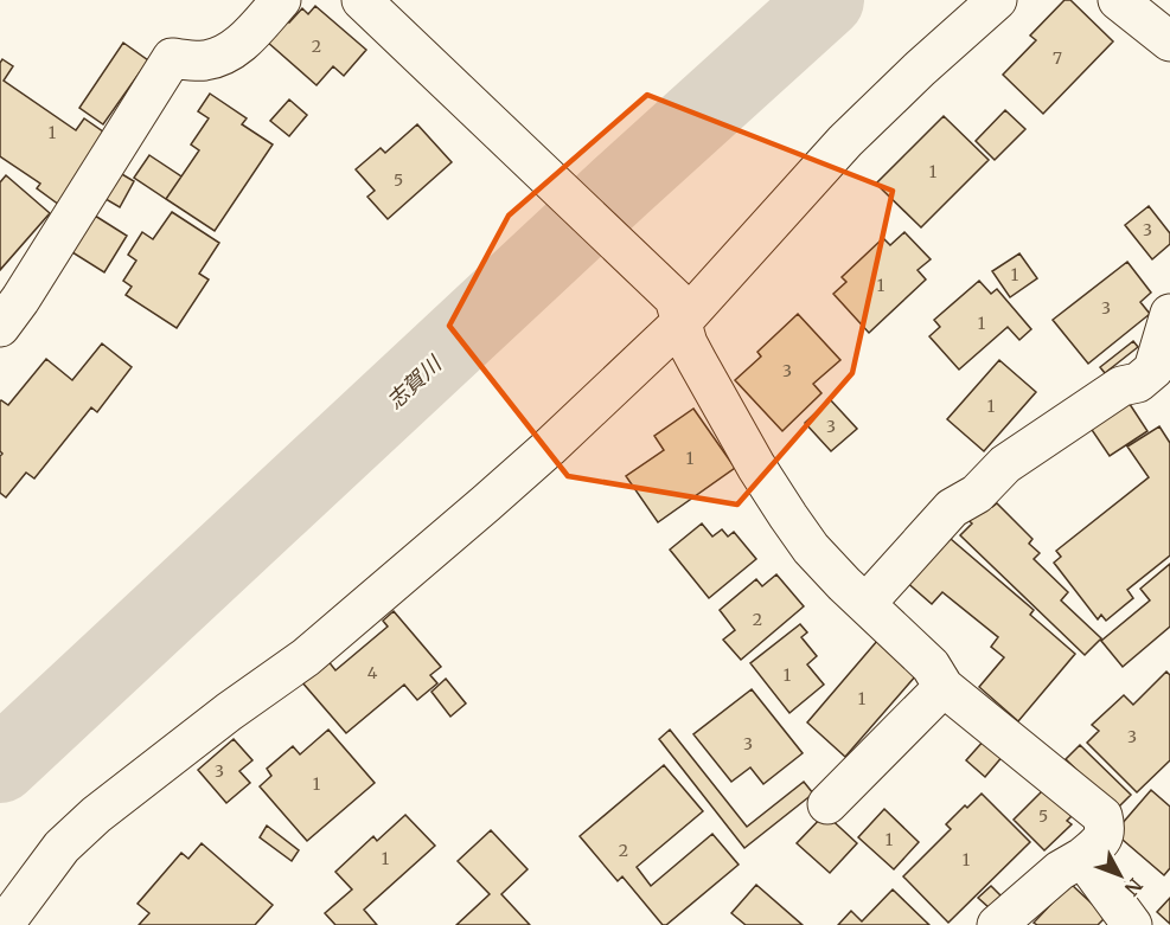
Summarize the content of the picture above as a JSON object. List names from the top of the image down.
{
  "water": ["志賀川"],
  "house_numbers": [
    "2",
    "7",
    "1",
    "1",
    "5",
    "3",
    "1",
    "1",
    "3",
    "1",
    "3",
    "1",
    "3",
    "1",
    "2",
    "4",
    "1",
    "1",
    "3",
    "3",
    "3",
    "1",
    "5",
    "1",
    "2",
    "1",
    "1"
  ],
  "north": "bottom right"
}
